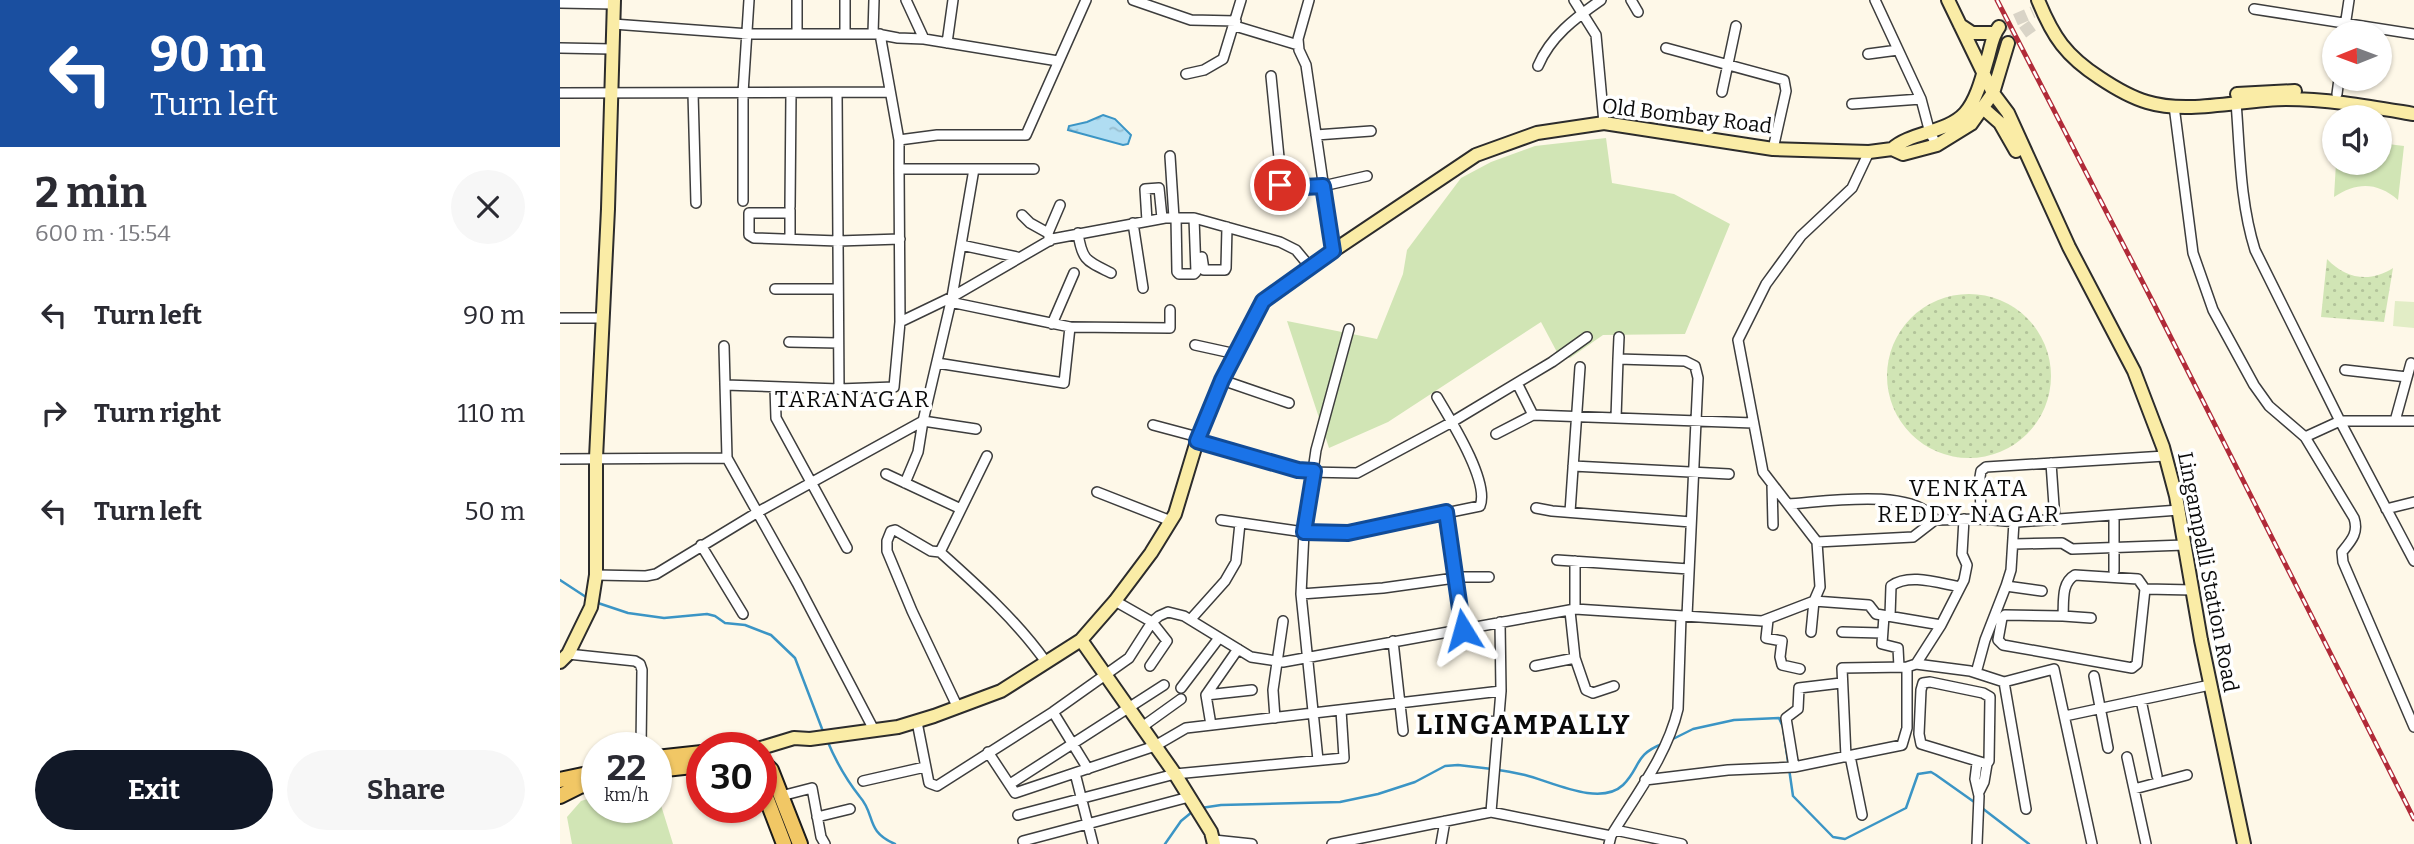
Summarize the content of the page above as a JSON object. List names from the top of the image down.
{
  "streets": {
    "main road": ["Old Bombay Road", "Lingampalli Station Road"]
  },
  "crossings": [
    ["Old Bombay Road", "Lingampalli Station Road"]
  ],
  "districts": ["TARANAGAR", "VENKATA REDDY NAGAR", "LINGAMPALLY"],
  "north": "left",
  "page": {
    "turn": ["90 m", "Turn left"],
    "heading": ["2 min", "600 m · 15:54"],
    "list": [
      {
        "name": "Turn left",
        "value": "90 m"
      },
      {
        "name": "Turn right",
        "value": "110 m"
      },
      {
        "name": "Turn left",
        "value": "50 m"
      }
    ],
    "speed": "22 km/h",
    "limit": "30",
    "buttons": ["Exit", "Share"]
  }
}
